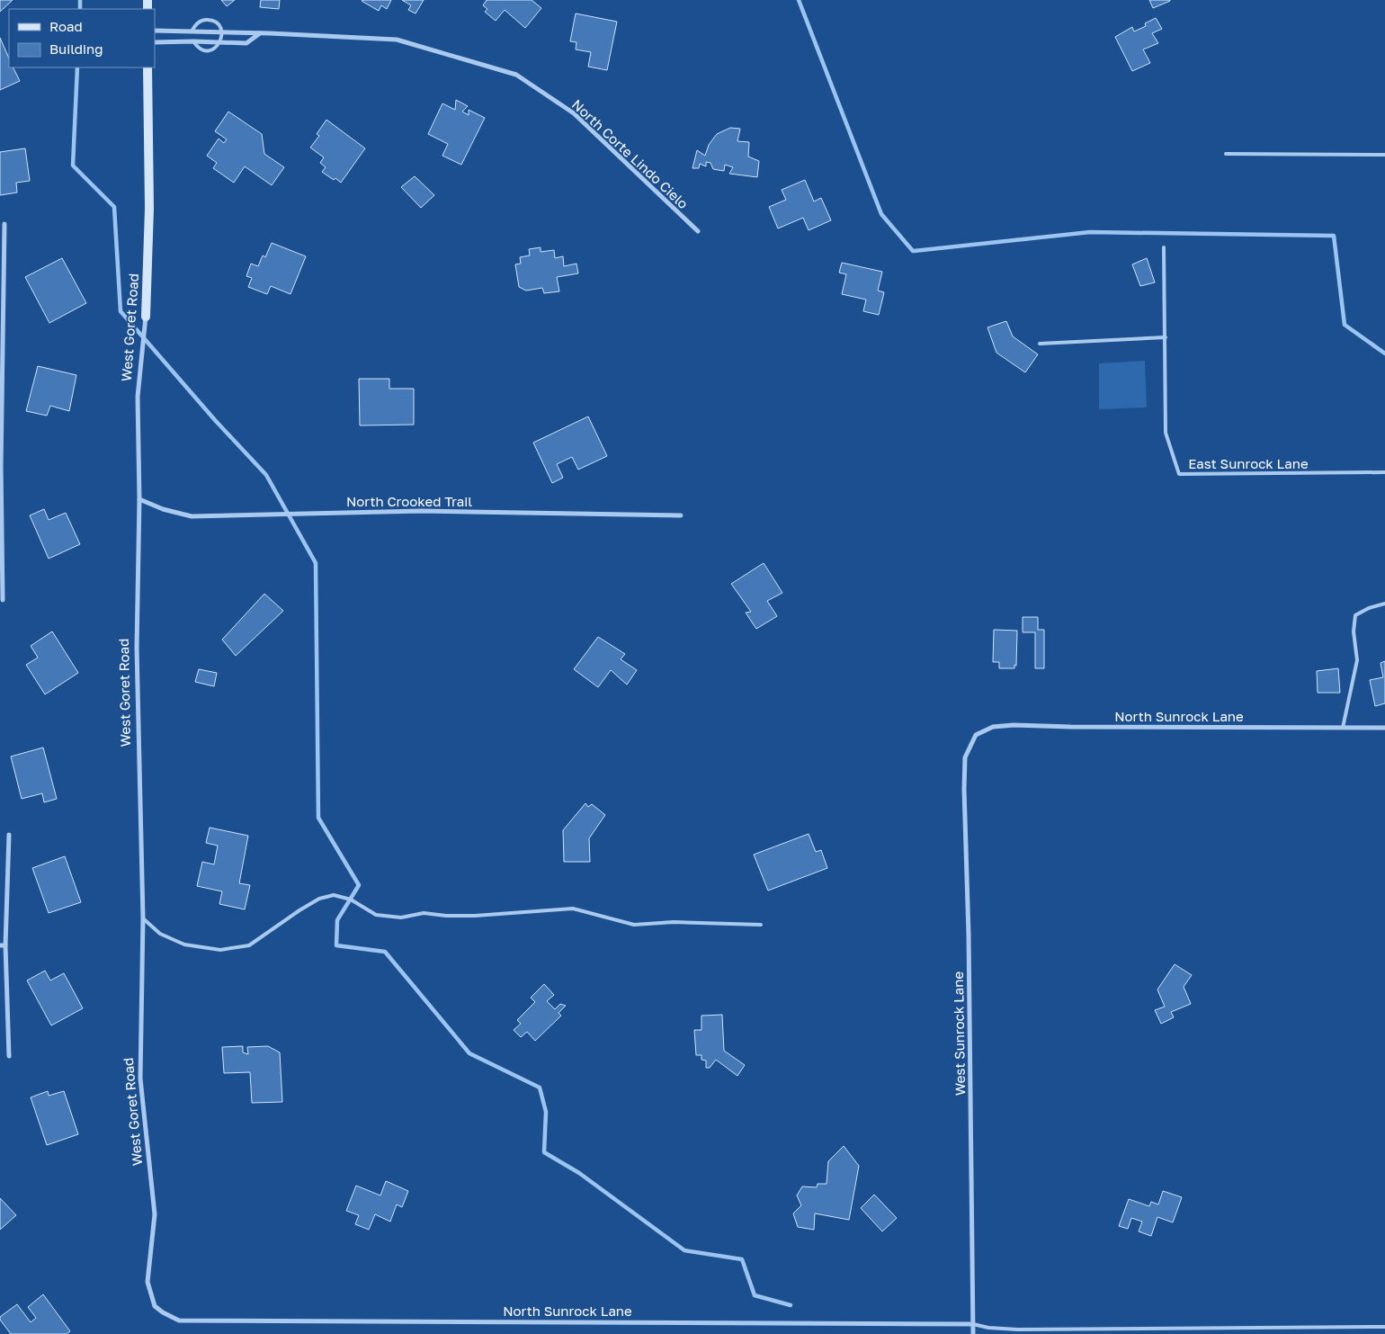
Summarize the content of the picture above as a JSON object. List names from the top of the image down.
{
  "streets": {
    "street": [
      "North Corte Lindo Cielo",
      "West Goret Road",
      "North Crooked Trail",
      "North Sunrock Lane",
      "West Sunrock Lane"
    ],
    "lane": ["East Sunrock Lane"]
  },
  "crossings": [
    ["West Goret Road", "North Crooked Trail"],
    ["West Goret Road", "North Sunrock Lane"],
    ["North Sunrock Lane", "West Sunrock Lane"]
  ],
  "legend": ["Road", "Building"]
}
